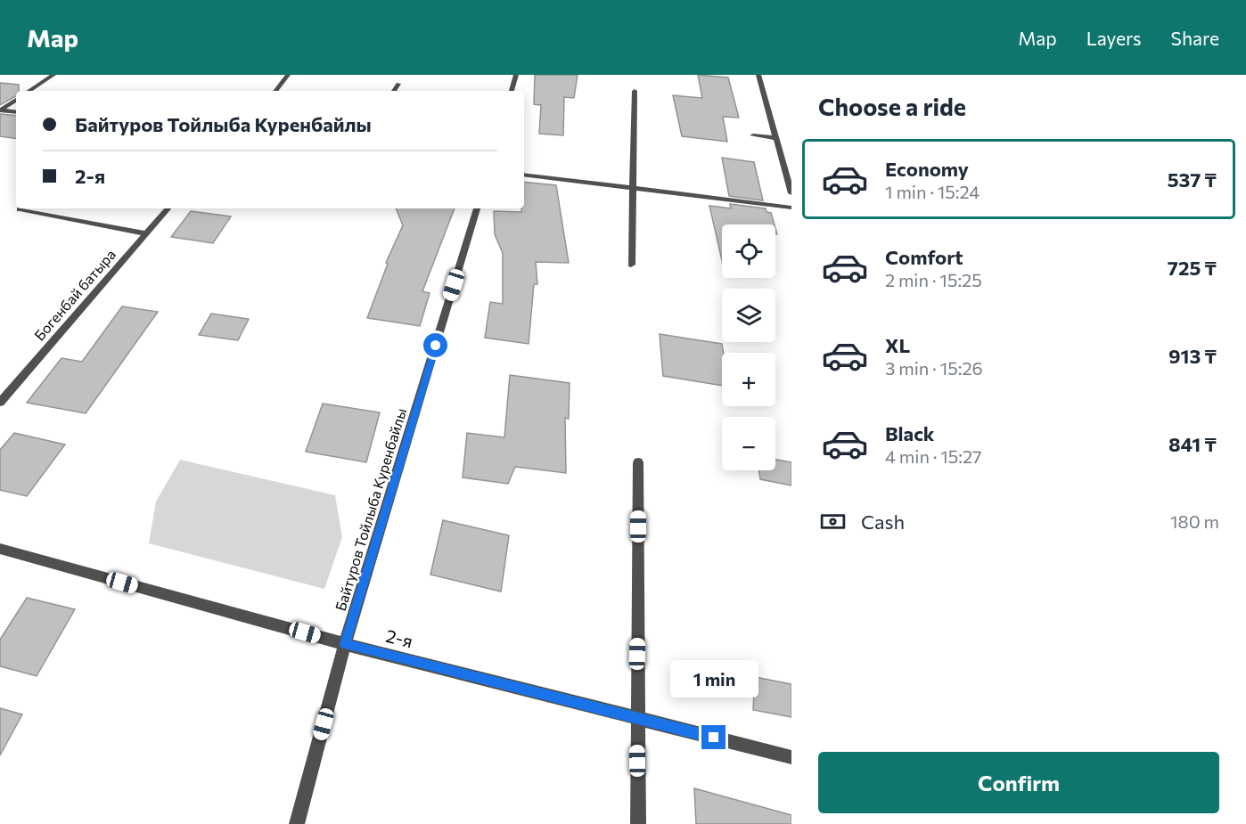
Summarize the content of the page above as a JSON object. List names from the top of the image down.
{
  "streets": {
    "street": ["Богенбай батыра", "Байтуров Тойлыба Куренбайлы", "2-я"]
  },
  "crossings": [
    ["Байтуров Тойлыба Куренбайлы", "2-я"]
  ],
  "page": {
    "header": "Map",
    "nav": ["Map", "Layers", "Share"],
    "heading": "Choose a ride",
    "banner": ["Байтуров Тойлыба Куренбайлы", "2-я"],
    "list": [
      {
        "name": "Economy",
        "note": "1 min · 15:24",
        "value": "537 ₸"
      },
      {
        "name": "Comfort",
        "note": "2 min · 15:25",
        "value": "725 ₸"
      },
      {
        "name": "XL",
        "note": "3 min · 15:26",
        "value": "913 ₸"
      },
      {
        "name": "Black",
        "note": "4 min · 15:27",
        "value": "841 ₸"
      }
    ],
    "map_buttons": ["+", "−"],
    "pay": ["Cash", "180 m"],
    "bubble": "1 min",
    "buttons": "Confirm"
  }
}
